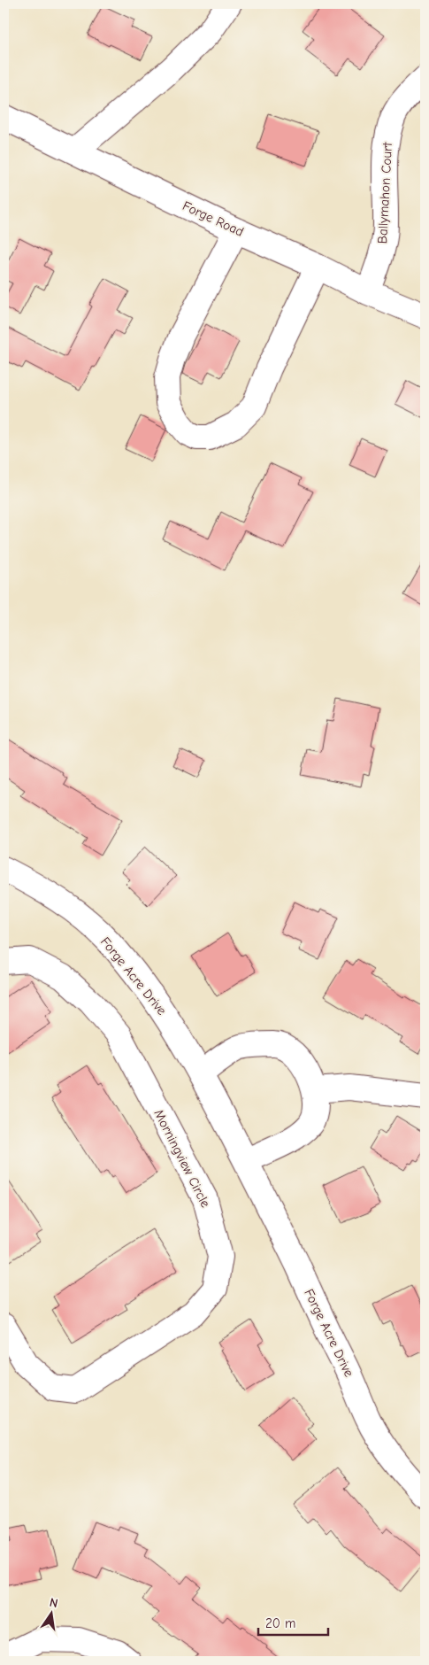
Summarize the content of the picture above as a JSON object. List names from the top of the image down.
{
  "streets": {
    "street": [
      "Ballymahon Court",
      "Forge Road",
      "Forge Acre Drive",
      "Morningview Circle"
    ]
  },
  "crossings": [
    ["Ballymahon Court", "Forge Road"]
  ],
  "scale_bar": "20 m",
  "north": "top"
}
